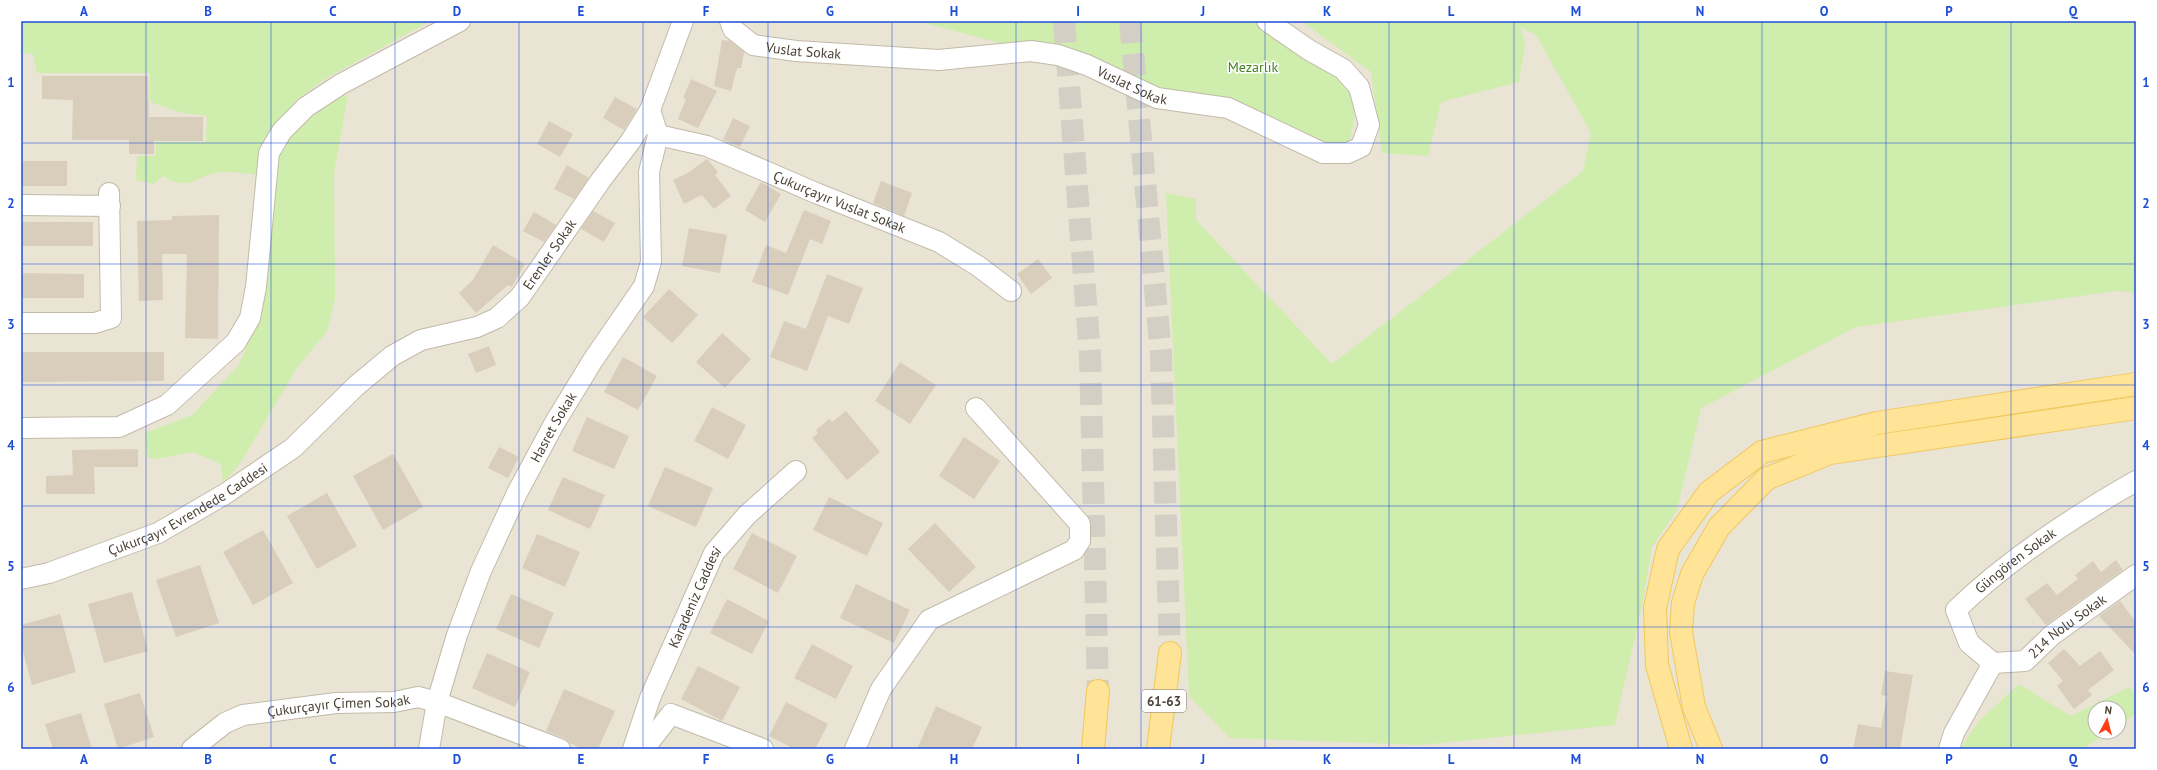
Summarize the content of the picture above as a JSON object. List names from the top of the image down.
{
  "streets": {
    "main road": ["61-63"],
    "street": [
      "Vuslat Sokak",
      "Çukurçayır Vuslat Sokak",
      "Erenler Sokak",
      "Hasret Sokak",
      "Çukurçayır Evrendede Caddesi",
      "Güngören Sokak",
      "Karadeniz Caddesi",
      "214 Nolu Sokak",
      "Çukurçayır Çimen Sokak"
    ]
  },
  "crossings": [
    ["Çukurçayır Vuslat Sokak", "Hasret Sokak"],
    ["Erenler Sokak", "Çukurçayır Evrendede Caddesi"],
    ["Hasret Sokak", "Çukurçayır Çimen Sokak"],
    ["Güngören Sokak", "214 Nolu Sokak"]
  ],
  "parks": ["Mezarlık"],
  "north": "top",
  "grid": {
    "columns": [
      "A",
      "B",
      "C",
      "D",
      "E",
      "F",
      "G",
      "H",
      "I",
      "J",
      "K",
      "L",
      "M",
      "N",
      "O",
      "P",
      "Q"
    ],
    "rows": [
      "1",
      "2",
      "3",
      "4",
      "5",
      "6"
    ]
  }
}
